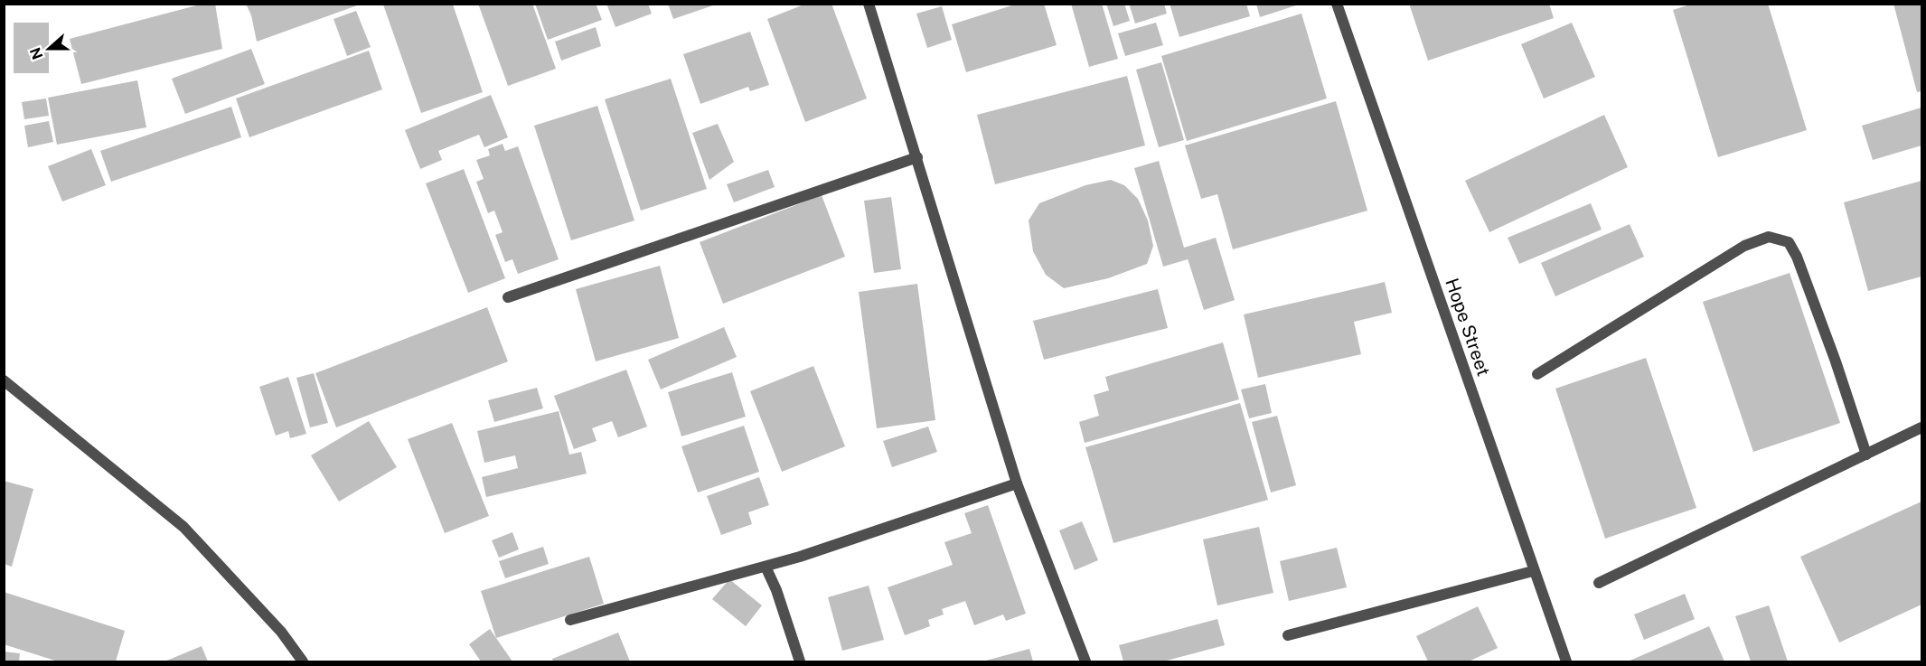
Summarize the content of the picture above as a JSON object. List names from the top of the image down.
{
  "streets": {
    "street": ["Hope Street"]
  },
  "north": "left"
}
